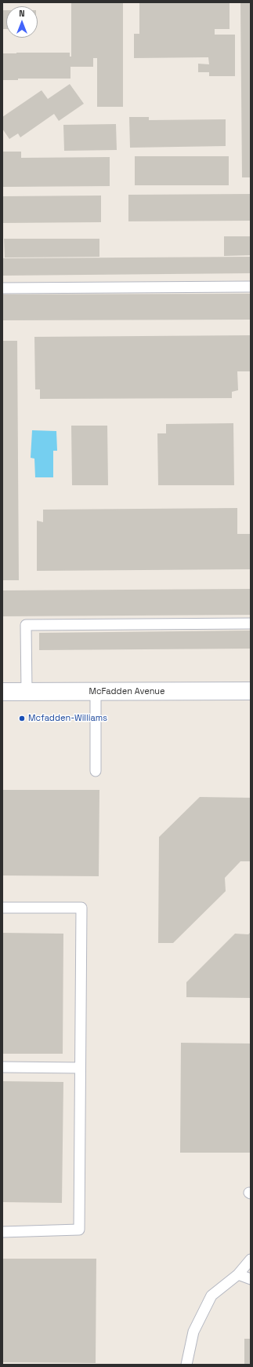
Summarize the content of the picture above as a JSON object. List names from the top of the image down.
{
  "streets": {
    "main road": ["McFadden Avenue"]
  },
  "places": ["Mcfadden-Williams"],
  "north": "top"
}
